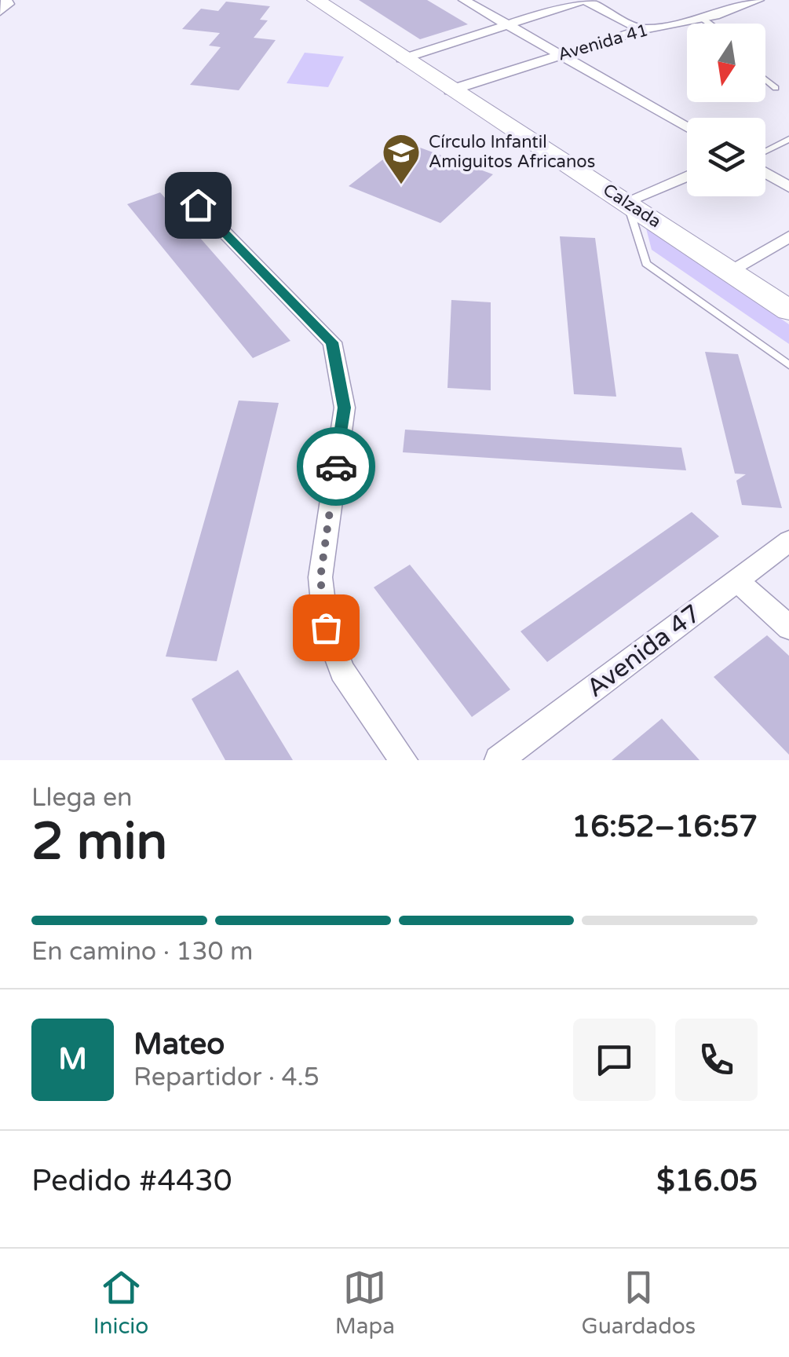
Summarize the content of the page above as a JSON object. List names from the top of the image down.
{
  "streets": {
    "main road": ["Calzada"],
    "street": ["Avenida 41", "Avenida 47"]
  },
  "crossings": [
    ["Avenida 41", "Calzada"]
  ],
  "places": {
    "school or university": ["Círculo Infantil Amiguitos Africanos"]
  },
  "north": "bottom",
  "page": {
    "heading": ["2 min", "Llega en", "16:52–16:57"],
    "panel": [
      "Mateo",
      "Repartidor · 4.5",
      "Pedido #4430",
      "$16.05"
    ],
    "bar": "En camino · 130 m",
    "round": "M",
    "tabs": ["Inicio", "Mapa", "Guardados"]
  }
}
